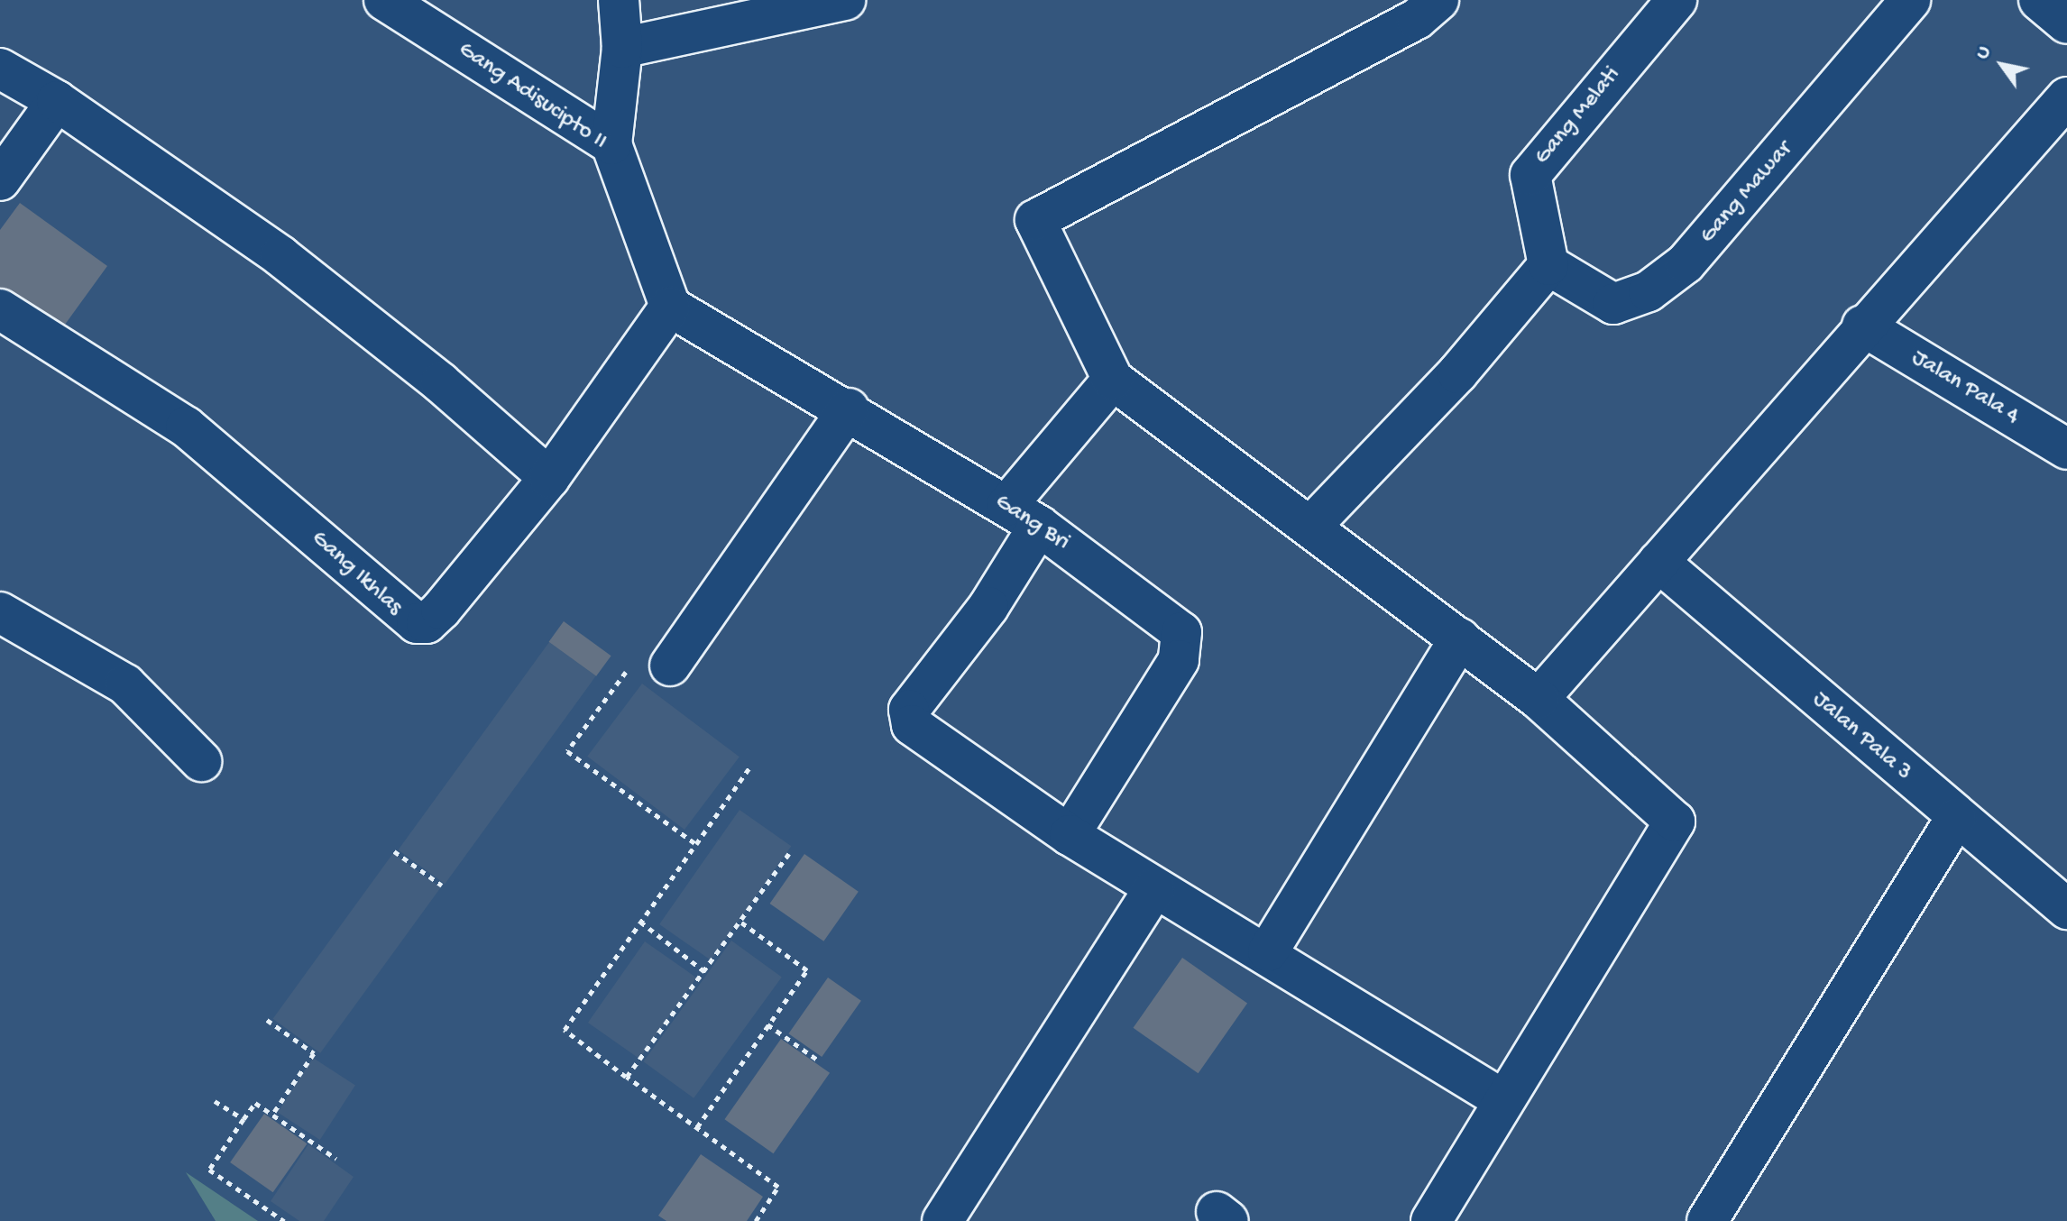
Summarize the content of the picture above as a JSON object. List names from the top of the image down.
{
  "streets": {
    "street": [
      "Gang Adisucipto II",
      "Gang Melati",
      "Gang Mawar",
      "Jalan Pala 4",
      "Gang Bri",
      "Gang Ikhlas",
      "Jalan Pala 3"
    ]
  },
  "crossings": [
    ["Gang Adisucipto II", "Gang Bri"],
    ["Gang Adisucipto II", "Gang Ikhlas"],
    ["Gang Melati", "Gang Mawar"],
    ["Gang Bri", "Gang Ikhlas"]
  ],
  "north": "top left"
}
